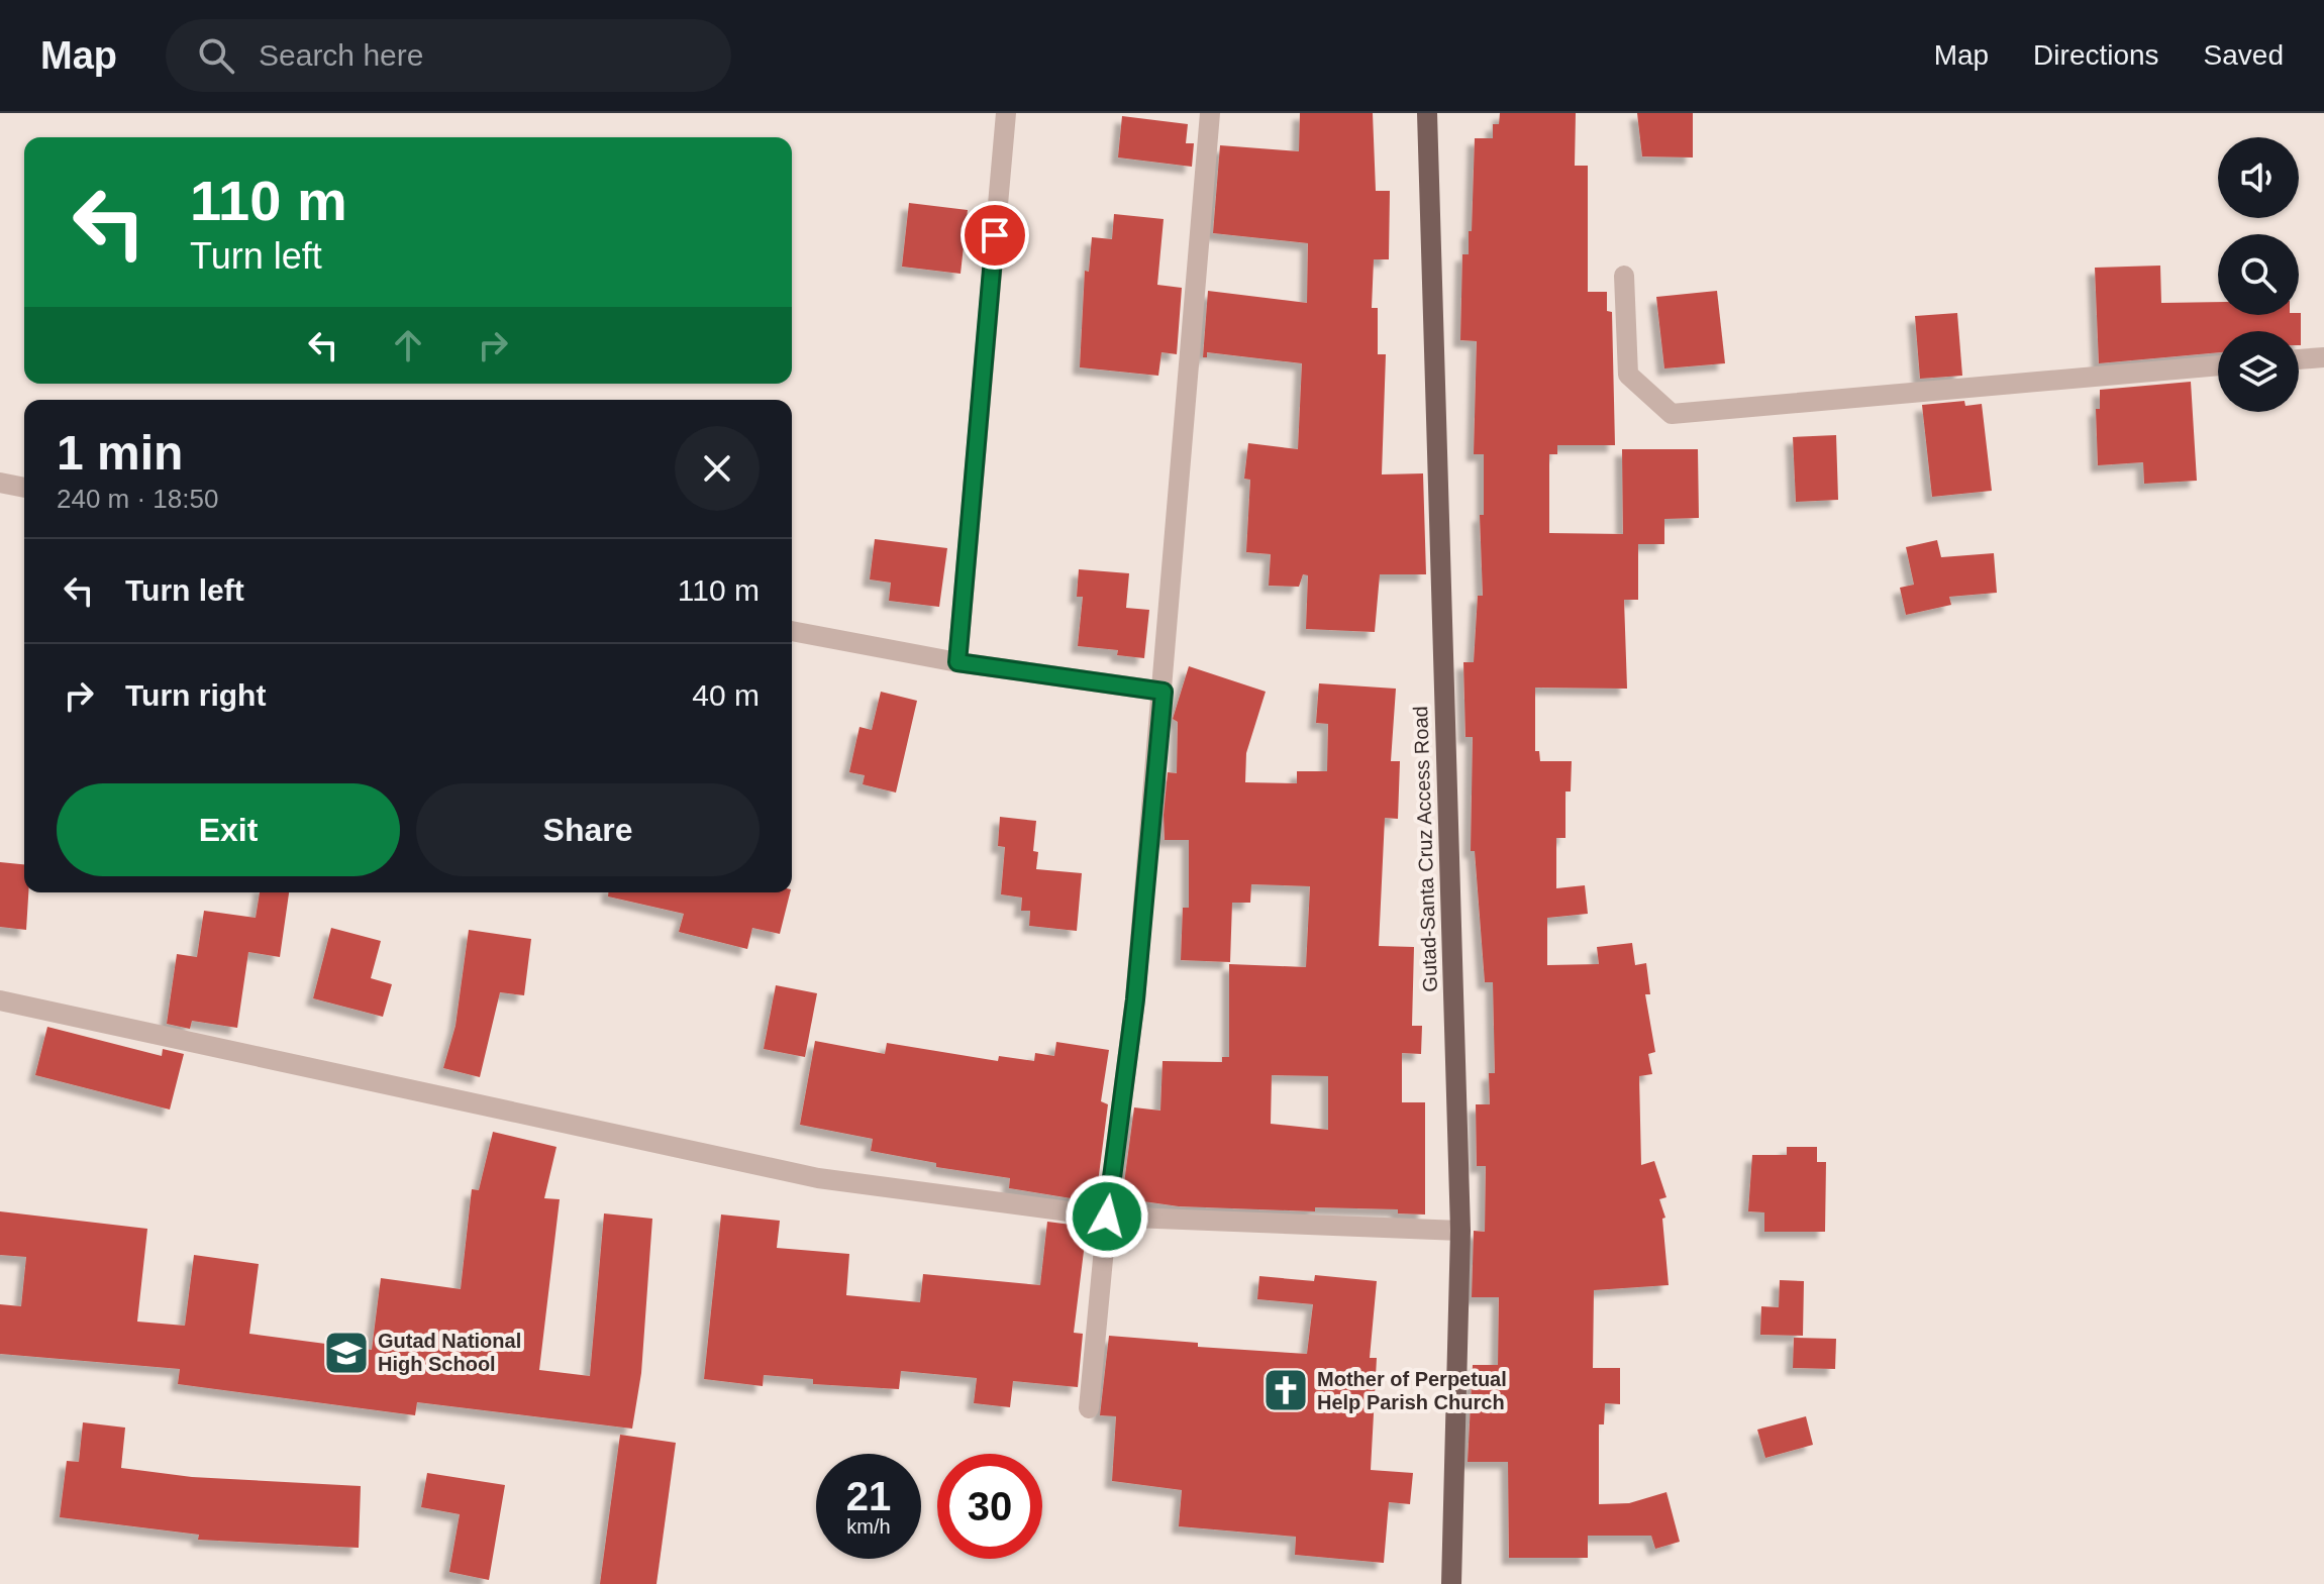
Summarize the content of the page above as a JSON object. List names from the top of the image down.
{
  "streets": {
    "main road": ["Gutad-Santa Cruz Access Road"]
  },
  "places": {
    "school or university": ["Gutad National High School"],
    "church": ["Mother of Perpetual Help Parish Church"]
  },
  "page": {
    "header": "Map",
    "search": "Search here",
    "nav": ["Map", "Directions", "Saved"],
    "turn": ["110 m", "Turn left"],
    "heading": ["1 min", "240 m · 18:50"],
    "list": [
      {
        "name": "Turn left",
        "value": "110 m"
      },
      {
        "name": "Turn right",
        "value": "40 m"
      }
    ],
    "buttons": ["Exit", "Share"],
    "speed": "21 km/h",
    "limit": "30"
  }
}
